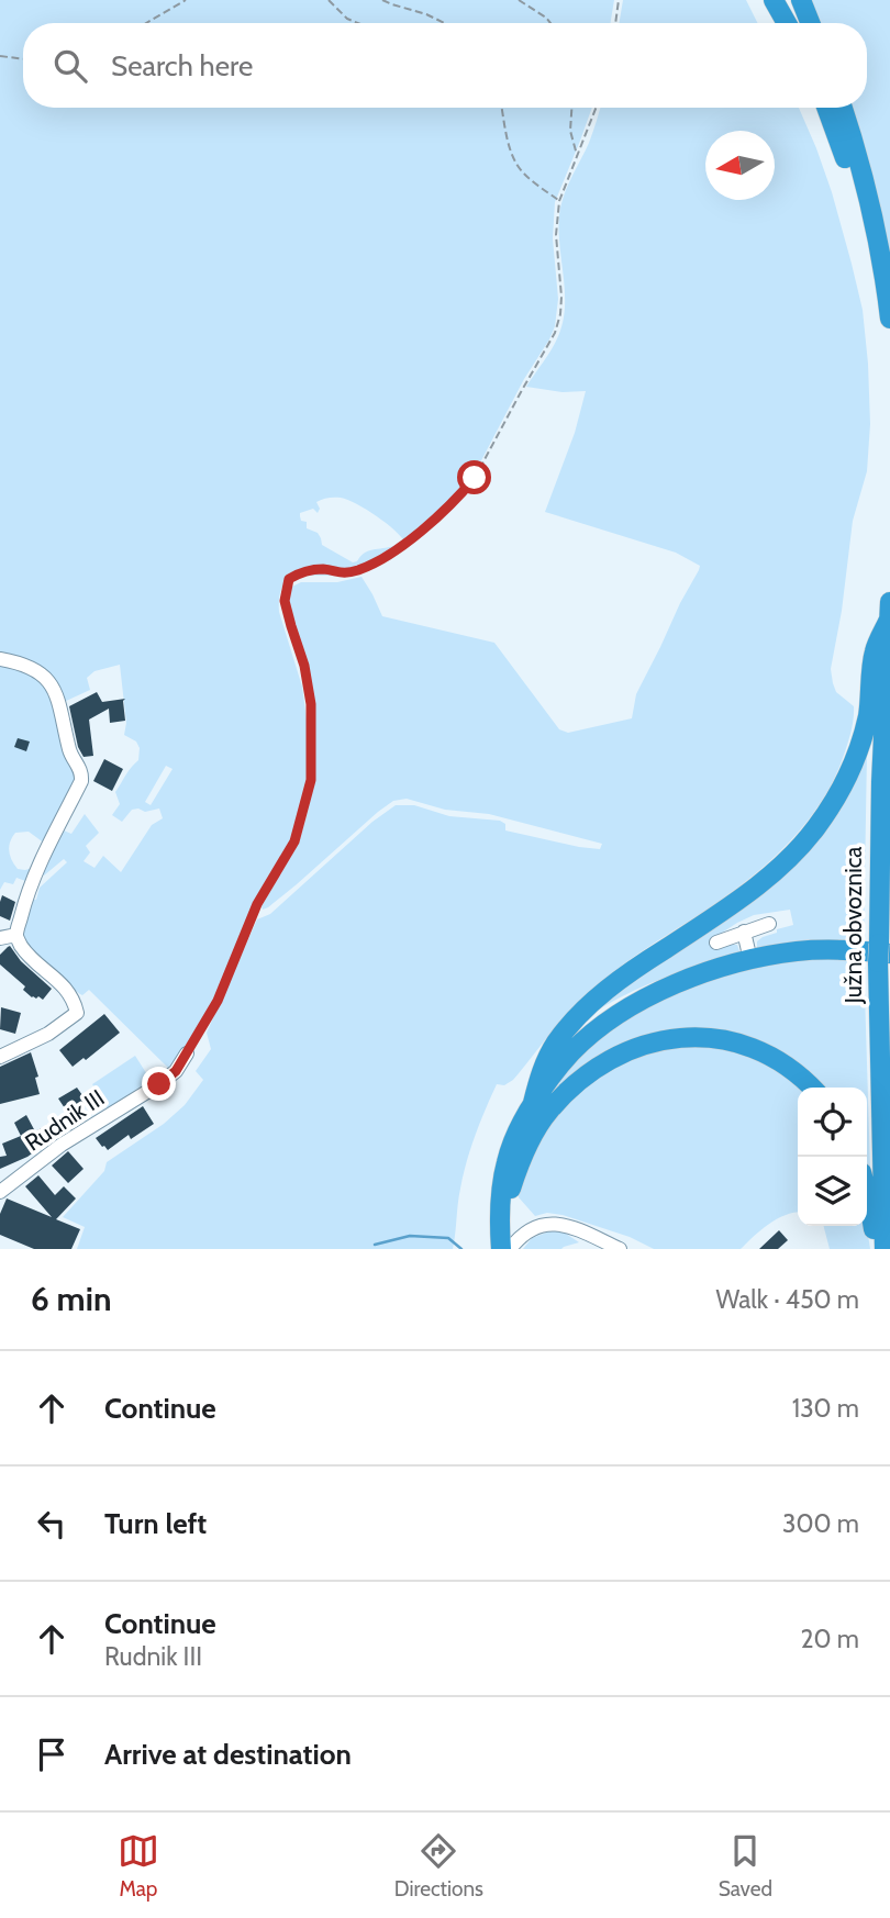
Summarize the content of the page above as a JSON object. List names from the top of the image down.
{
  "streets": {
    "highway": ["Južna obvoznica"],
    "street": ["Rudnik III"]
  },
  "north": "left",
  "page": {
    "search": "Search here",
    "heading": ["6 min", "Walk · 450 m"],
    "list": [
      ["Continue", "130 m"],
      ["Turn left", "300 m"],
      ["Continue", "Rudnik III", "20 m"],
      "Arrive at destination"
    ],
    "nav": ["Map", "Directions", "Saved"]
  }
}
